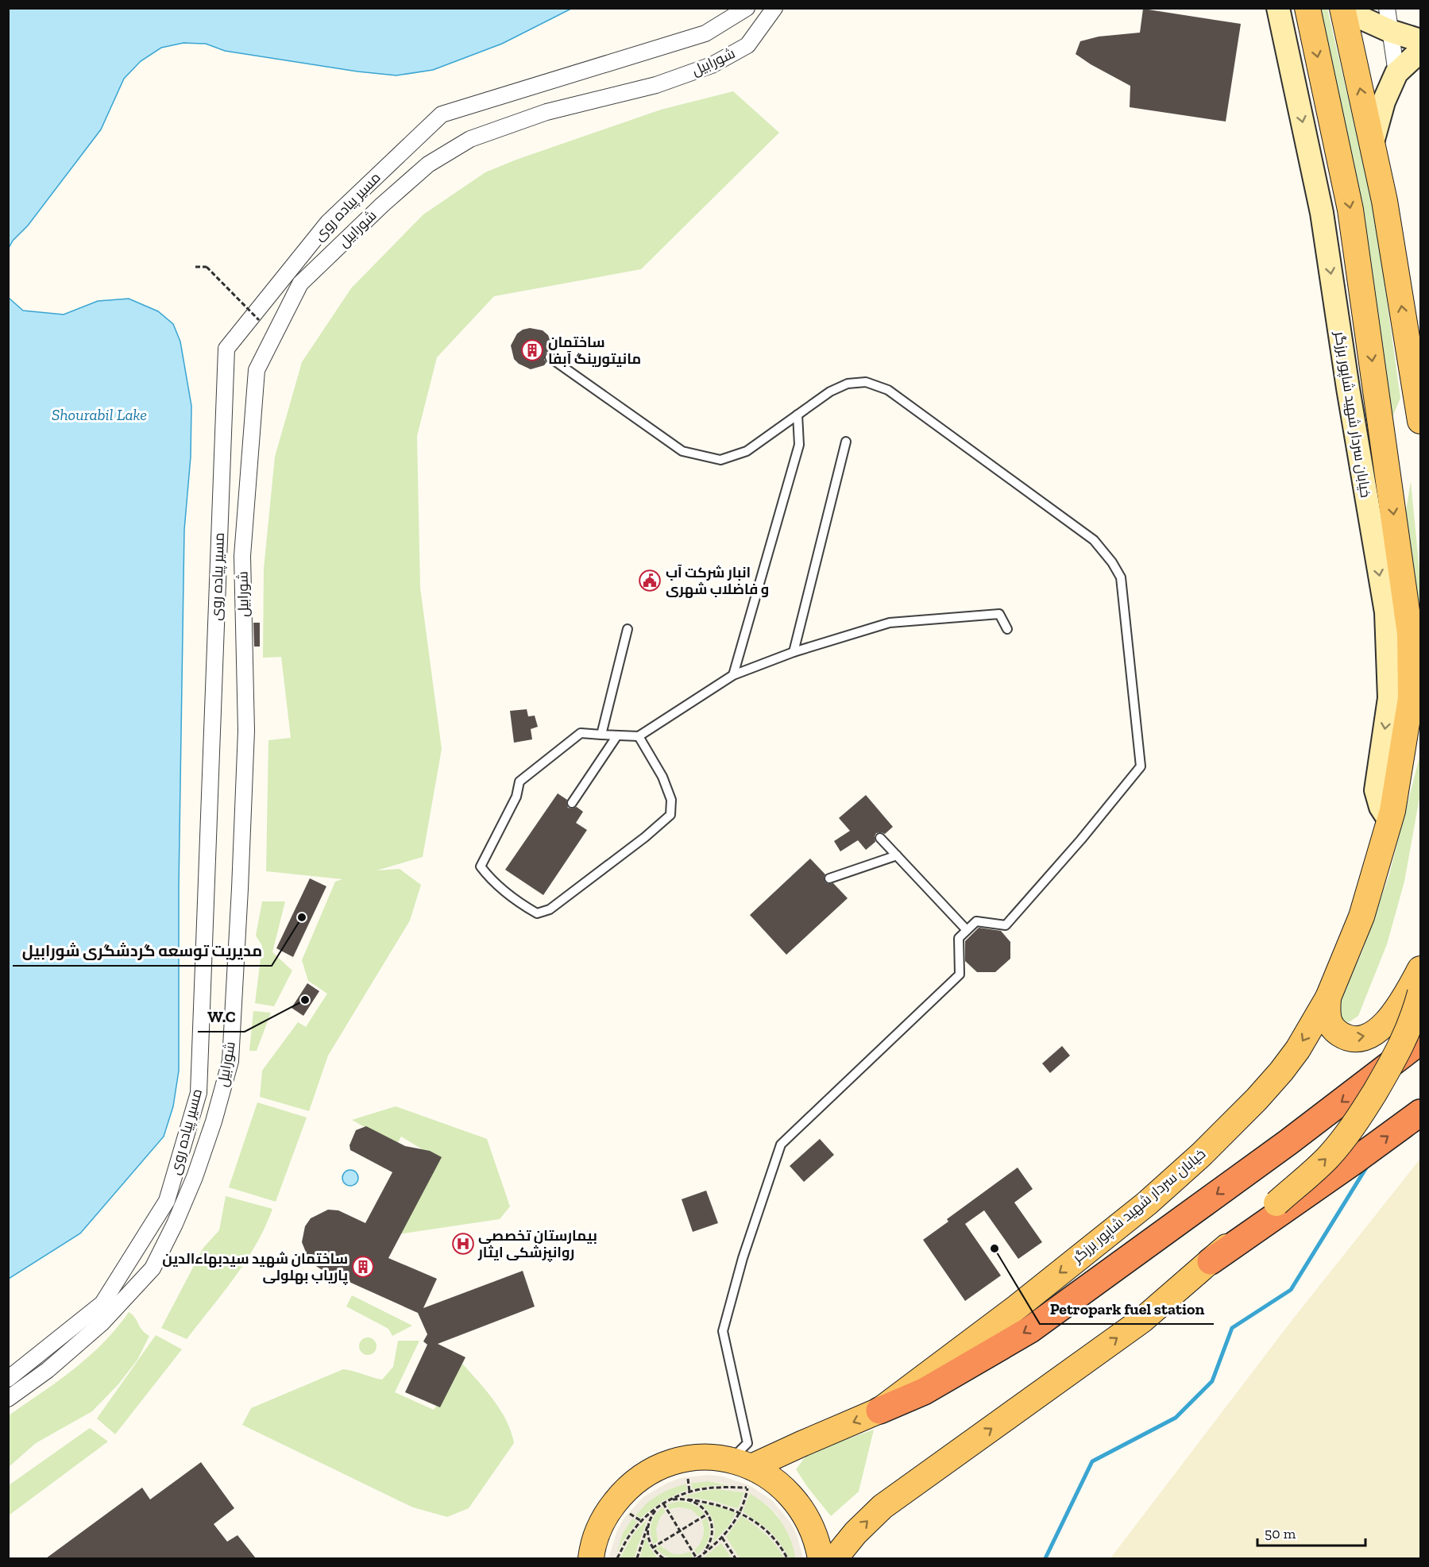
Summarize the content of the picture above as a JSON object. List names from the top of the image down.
{
  "streets": {
    "main road": ["خیابان سردار شهید شاپور برزگر"],
    "street": ["شورابیل", "مسیر پیاده روی"]
  },
  "one_way": ["خیابان سردار شهید شاپور برزگر"],
  "water": ["Shourabil Lake"],
  "places": {
    "building": ["ساختمان مانیتورینگ آبفا", "ساختمان شهید سیدبهاءالدین پاریاب بهلولی"],
    "public building": ["انبار شرکت آب و فاضلاب شهری"],
    "other": ["مدیریت توسعه گردشگری شورابیل", "W.C", "Petropark fuel station"],
    "hospital": ["بیمارستان تخصصی روانپزشکی ایثار"]
  },
  "scale_bar": "50 m"
}
